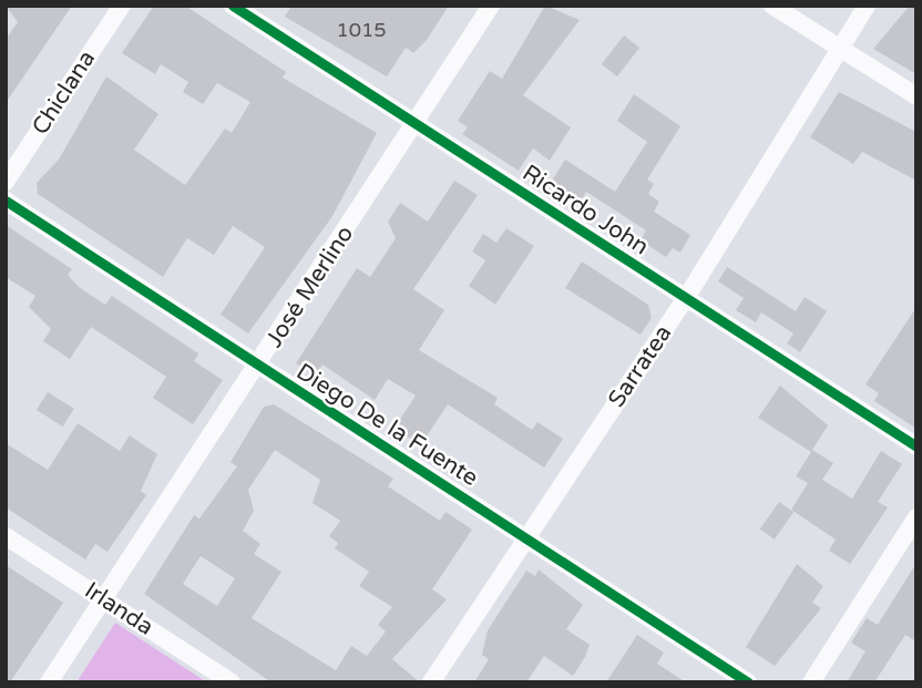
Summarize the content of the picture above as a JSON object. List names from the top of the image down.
{
  "streets": {
    "street": [
      "Chiclana",
      "Ricardo John",
      "José Merlino",
      "Sarratea",
      "Diego De la Fuente",
      "Irlanda"
    ]
  },
  "crossings": [
    ["Ricardo John", "José Merlino"],
    ["Ricardo John", "Sarratea"],
    ["José Merlino", "Diego De la Fuente"],
    ["José Merlino", "Irlanda"],
    ["Sarratea", "Diego De la Fuente"]
  ],
  "house_numbers": ["1015"]
}
